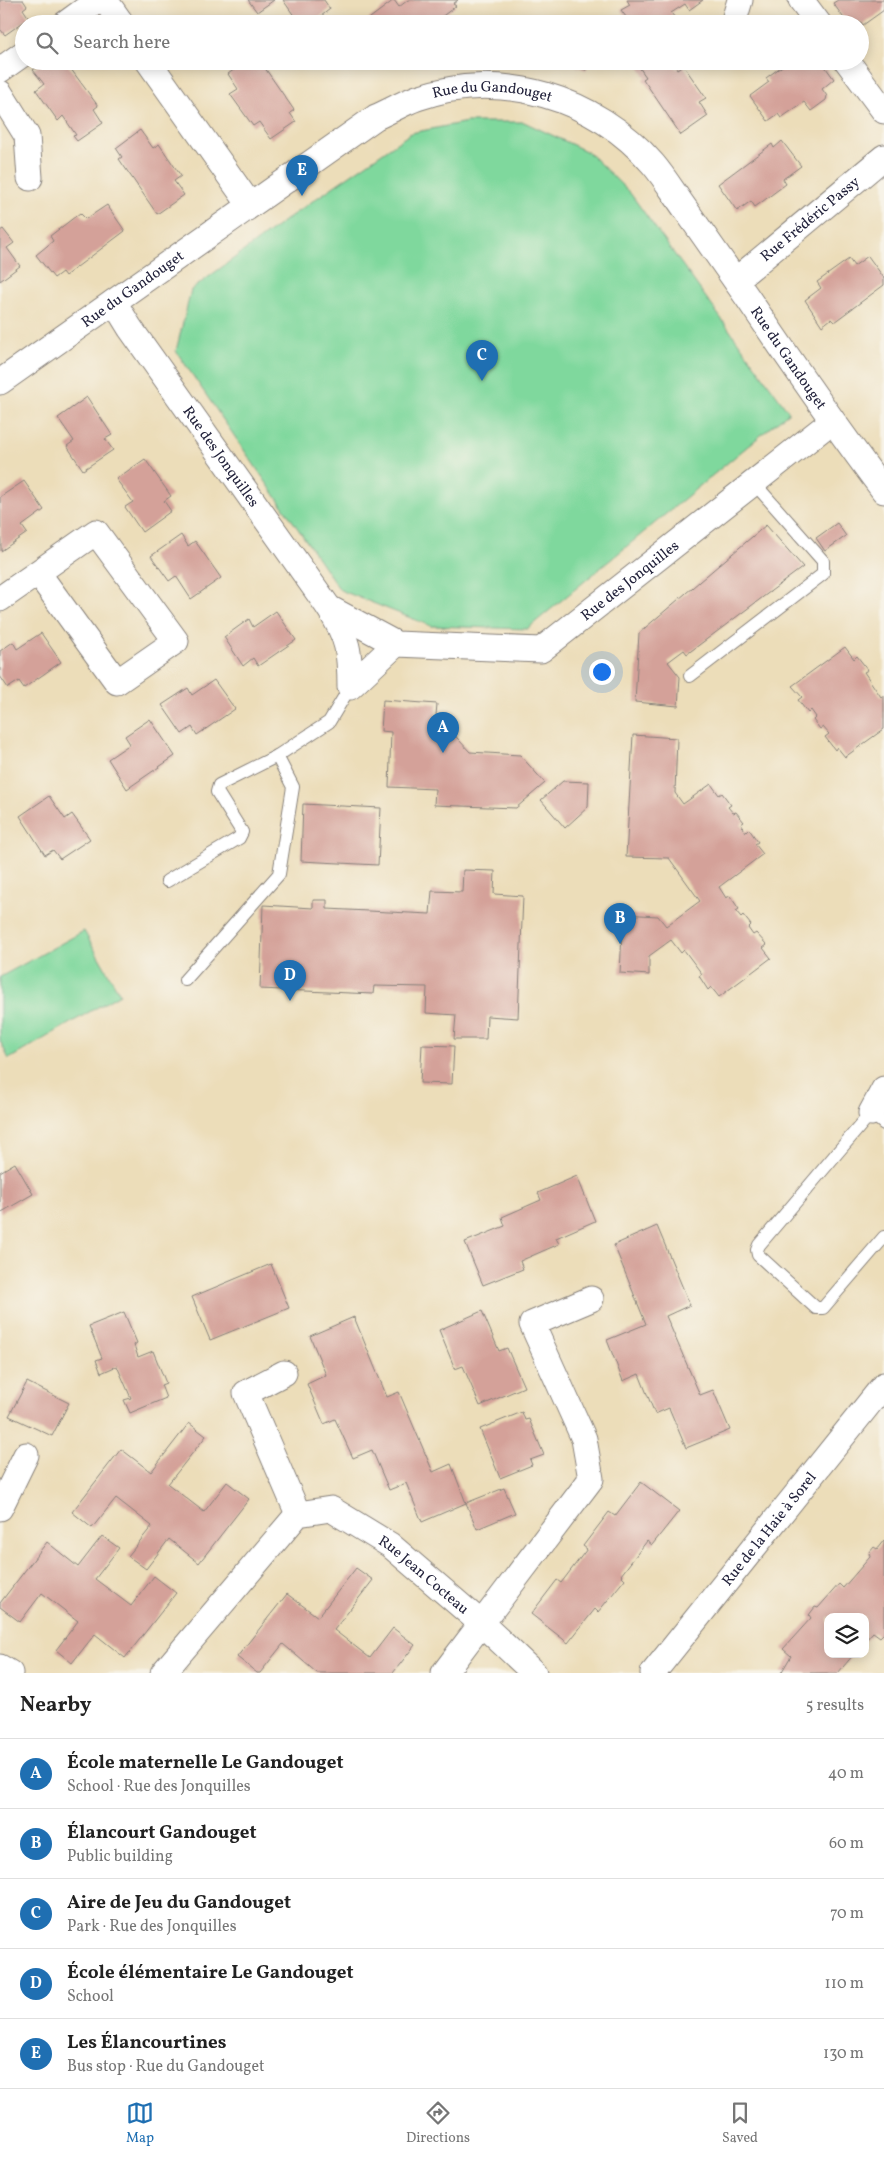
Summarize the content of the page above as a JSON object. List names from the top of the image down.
{
  "streets": {
    "street": [
      "Rue du Gandouget",
      "Rue Frédéric Passy",
      "Rue des Jonquilles",
      "Rue de la Haie à Sorel",
      "Rue Jean Cocteau"
    ]
  },
  "crossings": [
    ["Rue du Gandouget", "Rue Frédéric Passy"],
    ["Rue du Gandouget", "Rue des Jonquilles"]
  ],
  "page": {
    "search": "Search here",
    "pins": [
      "E",
      "C",
      "A",
      "B",
      "D"
    ],
    "heading": ["Nearby", "5 results"],
    "list": [
      {
        "mark": "A",
        "name": "École maternelle Le Gandouget",
        "note": "School · Rue des Jonquilles",
        "value": "40 m"
      },
      {
        "mark": "B",
        "name": "Élancourt Gandouget",
        "note": "Public building",
        "value": "60 m"
      },
      {
        "mark": "C",
        "name": "Aire de Jeu du Gandouget",
        "note": "Park · Rue des Jonquilles",
        "value": "70 m"
      },
      {
        "mark": "D",
        "name": "École élémentaire Le Gandouget",
        "note": "School",
        "value": "110 m"
      },
      {
        "mark": "E",
        "name": "Les Élancourtines",
        "note": "Bus stop · Rue du Gandouget",
        "value": "130 m"
      }
    ],
    "nav": ["Map", "Directions", "Saved"]
  }
}
